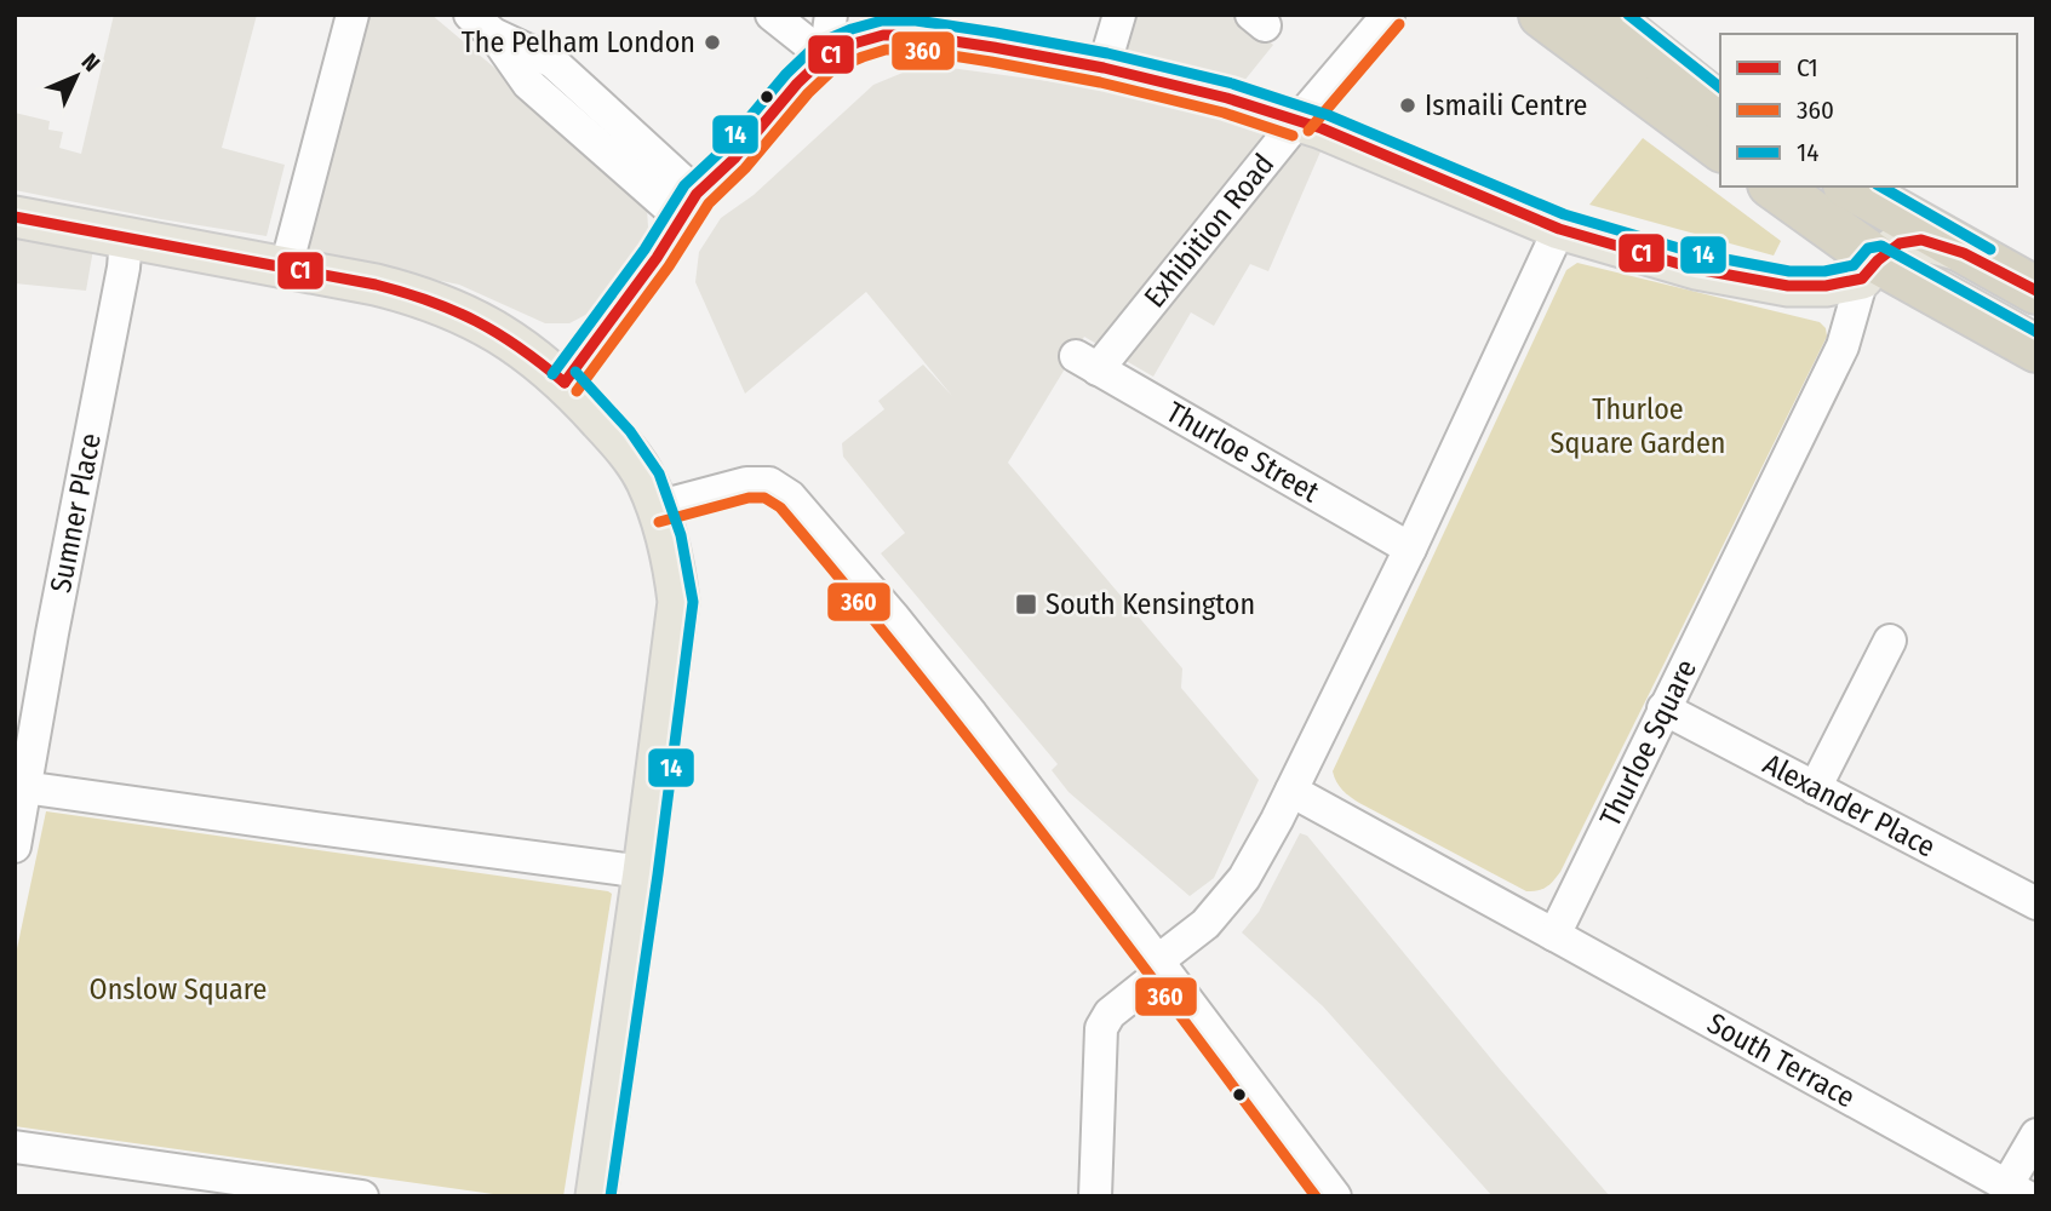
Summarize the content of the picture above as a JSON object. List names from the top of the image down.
{
  "streets": {
    "street": [
      "Exhibition Road",
      "Thurloe Street",
      "Sumner Place",
      "Thurloe Square",
      "Alexander Place",
      "South Terrace"
    ]
  },
  "crossings": [
    ["Exhibition Road", "Thurloe Street"],
    ["Thurloe Square", "Alexander Place"],
    ["Thurloe Square", "South Terrace"]
  ],
  "parks": ["Thurloe Square Garden", "Onslow Square"],
  "places": {
    "other": ["The Pelham London", "Ismaili Centre"],
    "transit": ["South Kensington"]
  },
  "lines": ["transit line 14", "transit line 360", "transit line C1"],
  "legend": ["C1", "360", "14"],
  "north": "top right"
}
